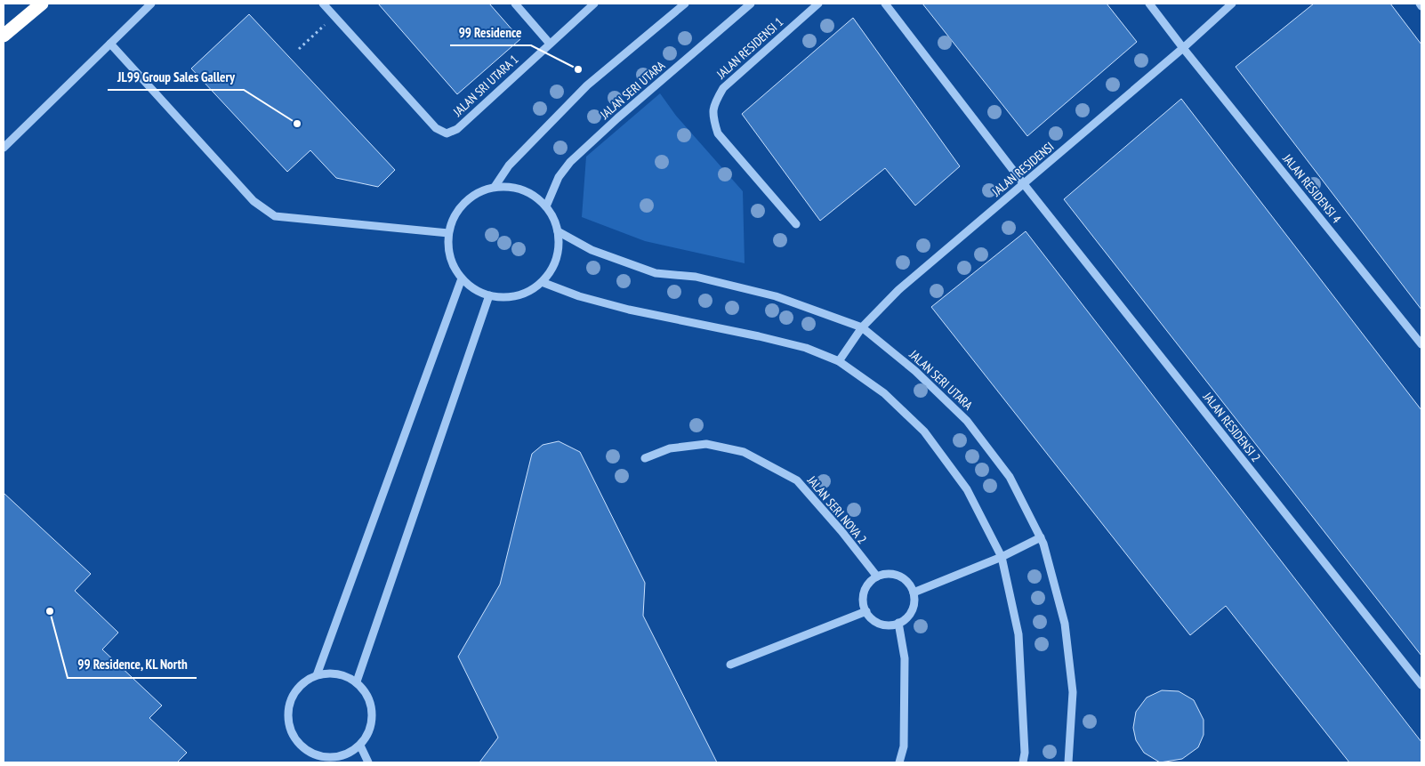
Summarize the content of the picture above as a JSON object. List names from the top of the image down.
{
  "streets": {
    "street": [
      "JALAN RESIDENSI 1",
      "JALAN SRI UTARA 1",
      "JALAN SERI UTARA",
      "JALAN RESIDENSI",
      "JALAN RESIDENSI 4",
      "JALAN RESIDENSI 2",
      "JALAN SERI NOVA 2"
    ]
  },
  "crossings": [
    ["JALAN SERI UTARA", "JALAN RESIDENSI"],
    ["JALAN RESIDENSI", "JALAN RESIDENSI 4"],
    ["JALAN RESIDENSI", "JALAN RESIDENSI 2"]
  ],
  "places": ["99 Residence", "JL99 Group Sales Gallery", "99 Residence, KL North"]
}
